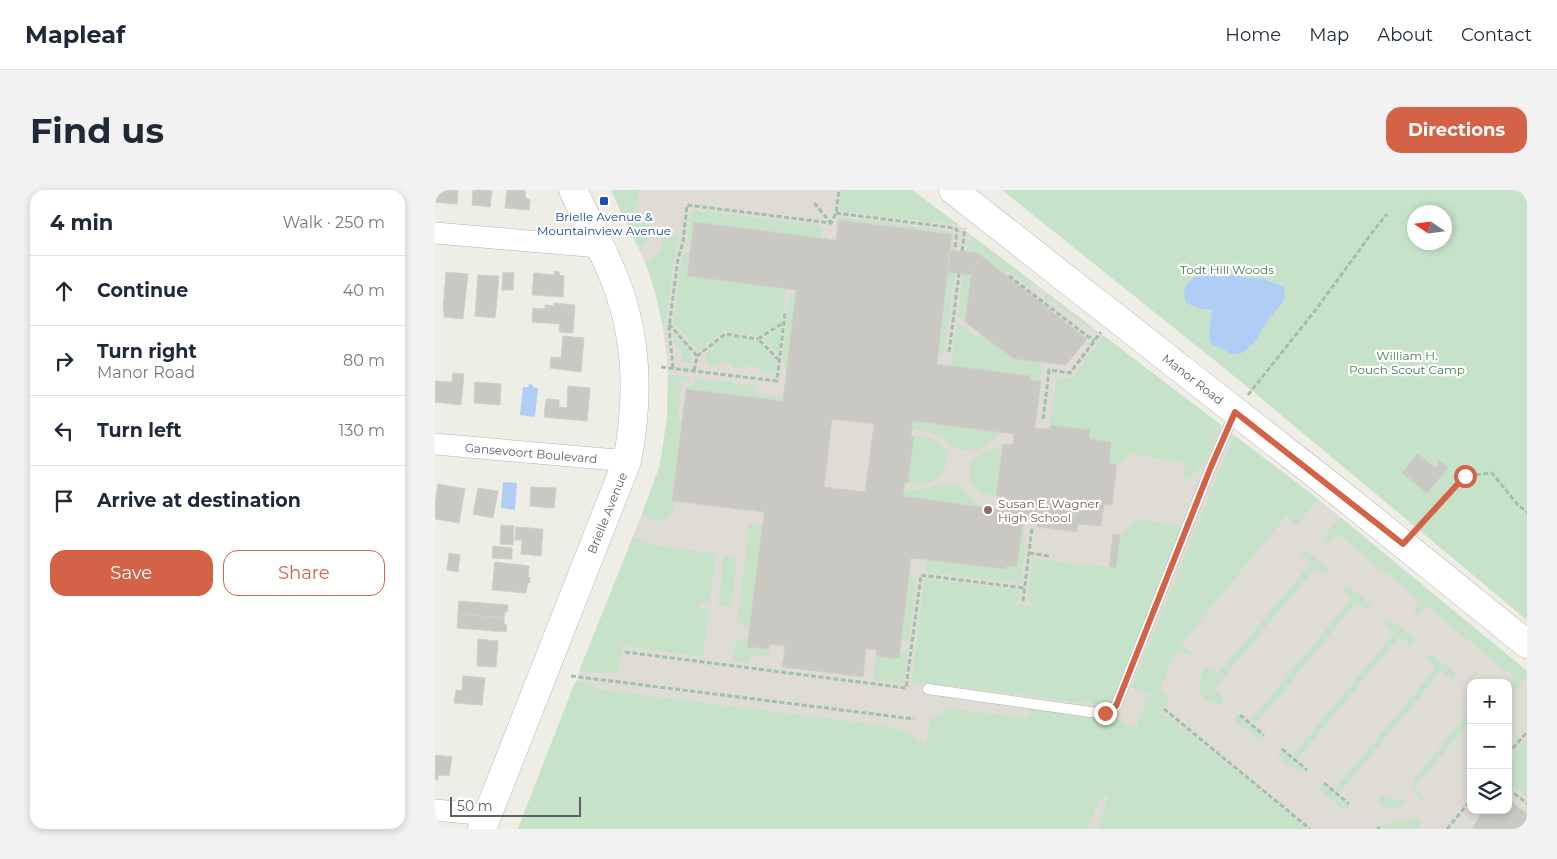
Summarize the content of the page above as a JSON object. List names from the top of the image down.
{
  "streets": {
    "street": ["Manor Road", "Gansevoort Boulevard", "Brielle Avenue"]
  },
  "crossings": [
    ["Gansevoort Boulevard", "Brielle Avenue"]
  ],
  "parks": ["Todt Hill Woods", "William H. Pouch Scout Camp"],
  "places": {
    "transit": ["Brielle Avenue & Mountainview Avenue"],
    "other": ["Susan E. Wagner High School"]
  },
  "scale_bar": "50 m",
  "north": "left",
  "page": {
    "header": "Mapleaf",
    "nav": [
      "Home",
      "Map",
      "About",
      "Contact"
    ],
    "buttons": [
      "Directions",
      ["Save", "Share"]
    ],
    "title": "Find us",
    "heading": ["4 min", "Walk · 250 m"],
    "list": [
      ["Continue", "40 m"],
      ["Turn right", "Manor Road", "80 m"],
      ["Turn left", "130 m"],
      "Arrive at destination"
    ],
    "map_buttons": ["+", "−"],
    "scale": "50 m"
  }
}
